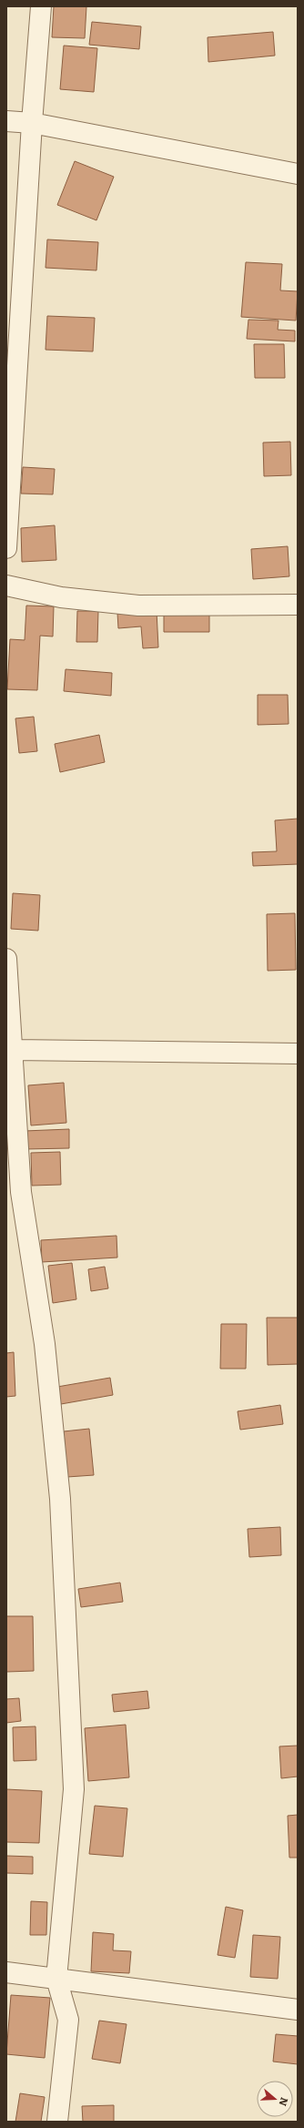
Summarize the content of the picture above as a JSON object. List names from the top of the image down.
{
  "north": "right"
}
